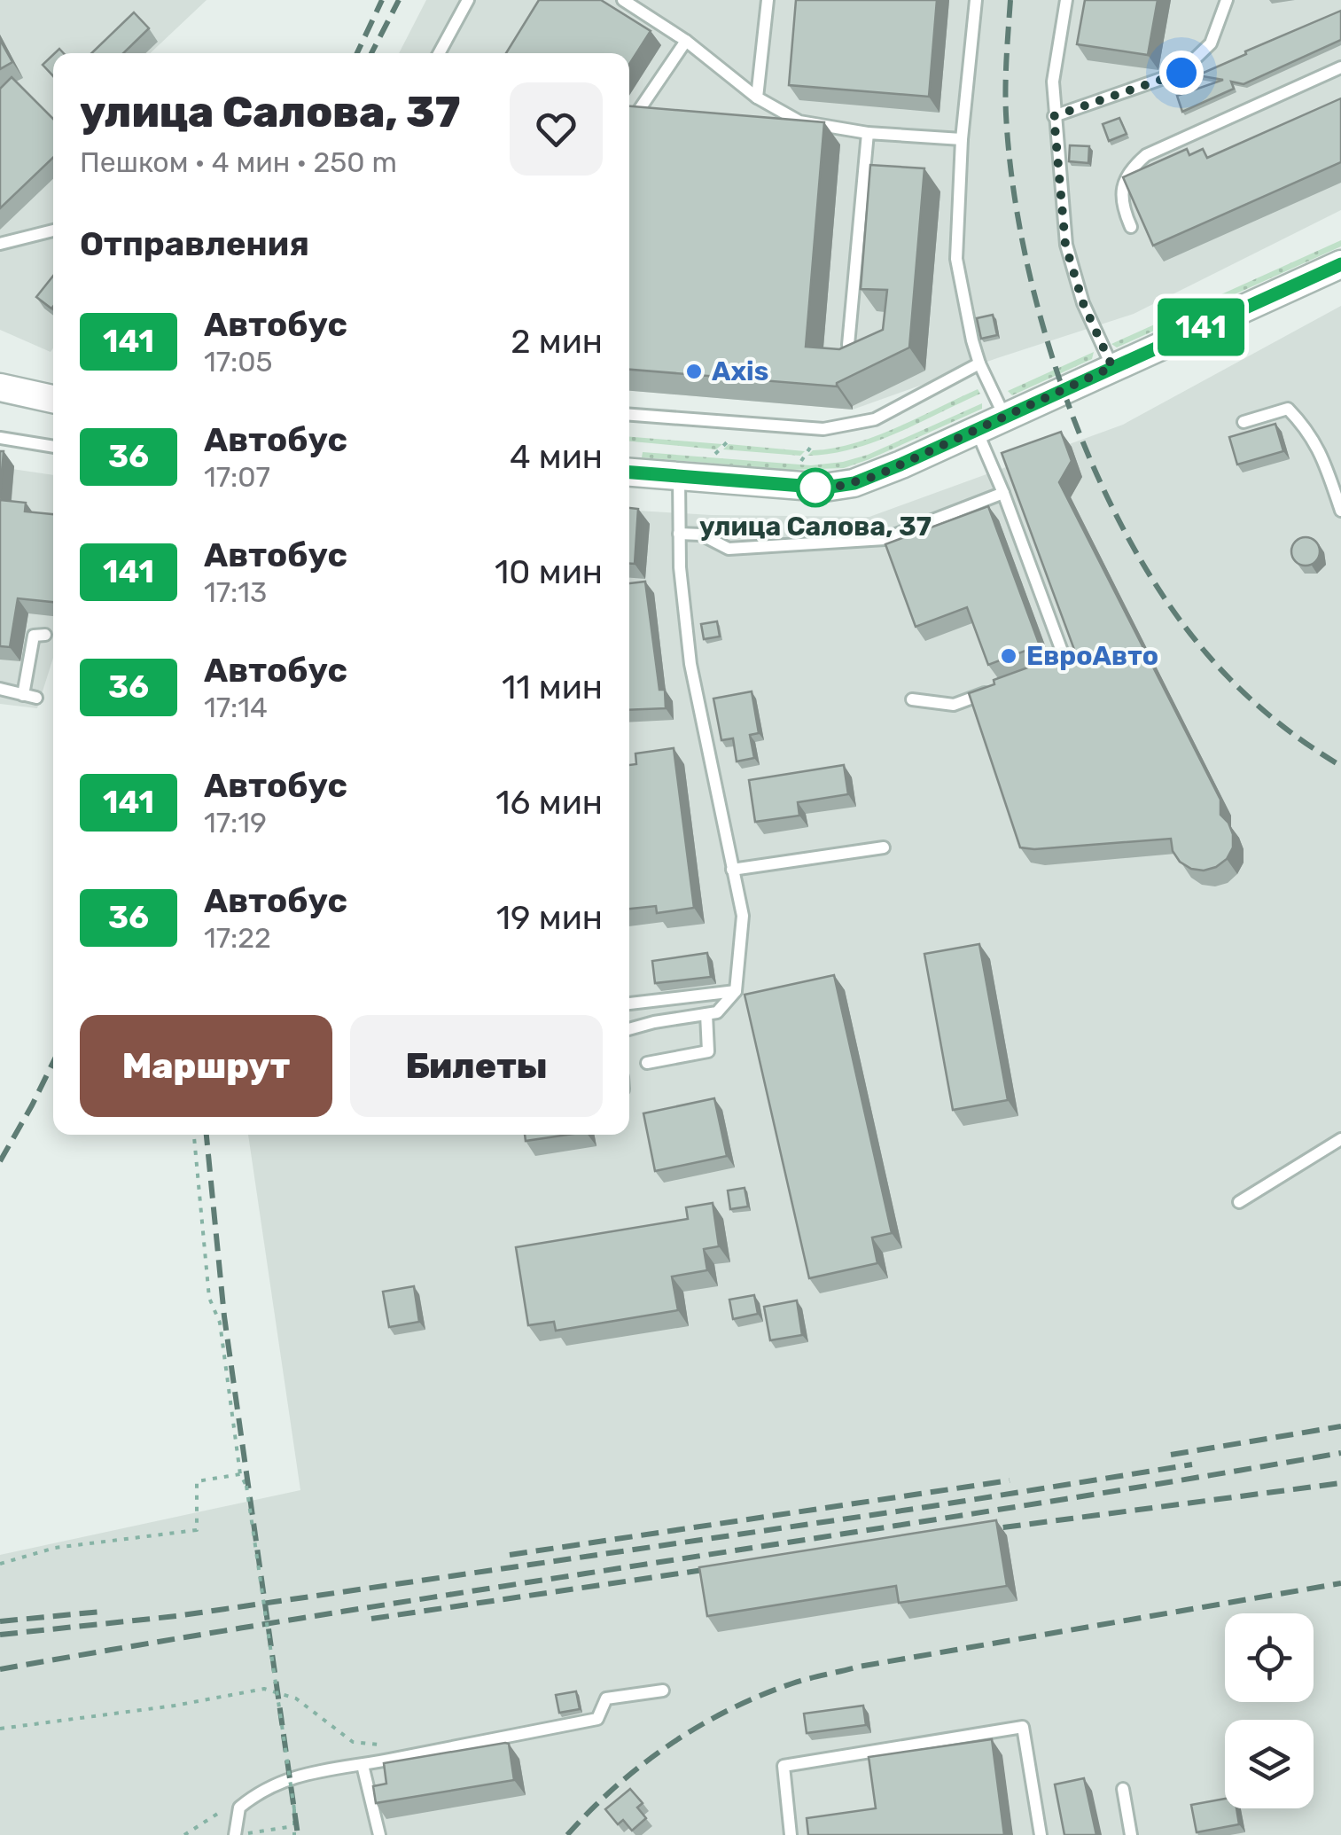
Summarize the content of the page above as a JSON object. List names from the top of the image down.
{
  "places": ["Axis", "улица Салова, 37", "ЕвроАвто"],
  "lines": ["bus line 141"],
  "page": {
    "on_map": "141",
    "heading": [
      ["улица Салова, 37", "Пешком · 4 мин · 250 m"],
      "Отправления"
    ],
    "list": [
      {
        "mark": "141",
        "name": "Автобус",
        "note": "17:05",
        "value": "2 мин"
      },
      {
        "mark": "36",
        "name": "Автобус",
        "note": "17:07",
        "value": "4 мин"
      },
      {
        "mark": "141",
        "name": "Автобус",
        "note": "17:13",
        "value": "10 мин"
      },
      {
        "mark": "36",
        "name": "Автобус",
        "note": "17:14",
        "value": "11 мин"
      },
      {
        "mark": "141",
        "name": "Автобус",
        "note": "17:19",
        "value": "16 мин"
      },
      {
        "mark": "36",
        "name": "Автобус",
        "note": "17:22",
        "value": "19 мин"
      }
    ],
    "buttons": ["Маршрут", "Билеты"]
  }
}
